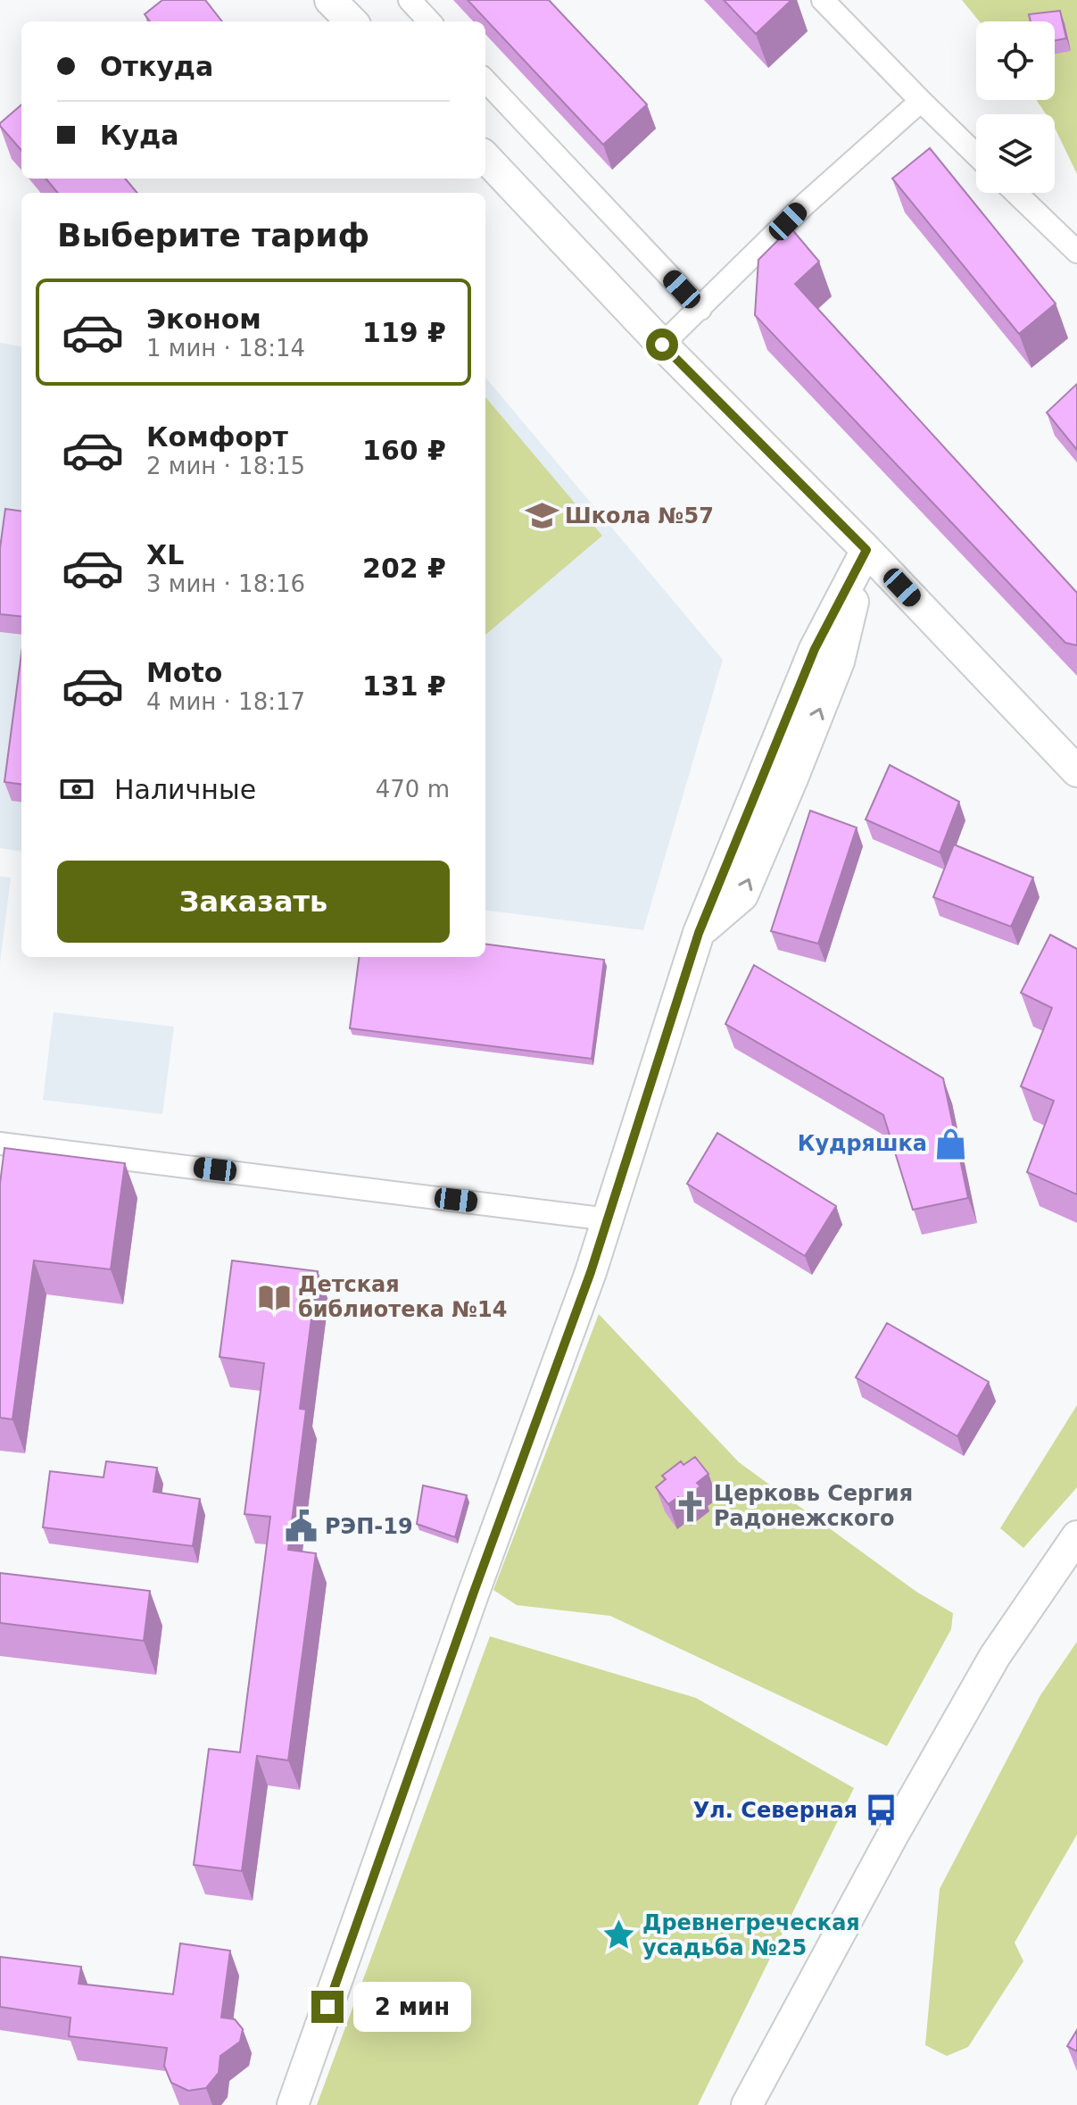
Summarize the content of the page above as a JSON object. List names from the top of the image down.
{
  "places": {
    "school or university": ["Школа №57"],
    "shop": ["Кудряшка"],
    "library": ["Детская библиотека №14"],
    "church": ["Церковь Сергия Радонежского"],
    "public building": ["РЭП-19"],
    "bus stop": ["Ул. Северная"],
    "place": ["Древнегреческая усадьба №25"]
  },
  "page": {
    "banner": ["Откуда", "Куда"],
    "heading": "Выберите тариф",
    "list": [
      {
        "name": "Эконом",
        "note": "1 мин · 18:14",
        "value": "119 ₽"
      },
      {
        "name": "Комфорт",
        "note": "2 мин · 18:15",
        "value": "160 ₽"
      },
      {
        "name": "XL",
        "note": "3 мин · 18:16",
        "value": "202 ₽"
      },
      {
        "name": "Moto",
        "note": "4 мин · 18:17",
        "value": "131 ₽"
      }
    ],
    "pay": ["Наличные", "470 m"],
    "buttons": "Заказать",
    "bubble": "2 мин"
  }
}
